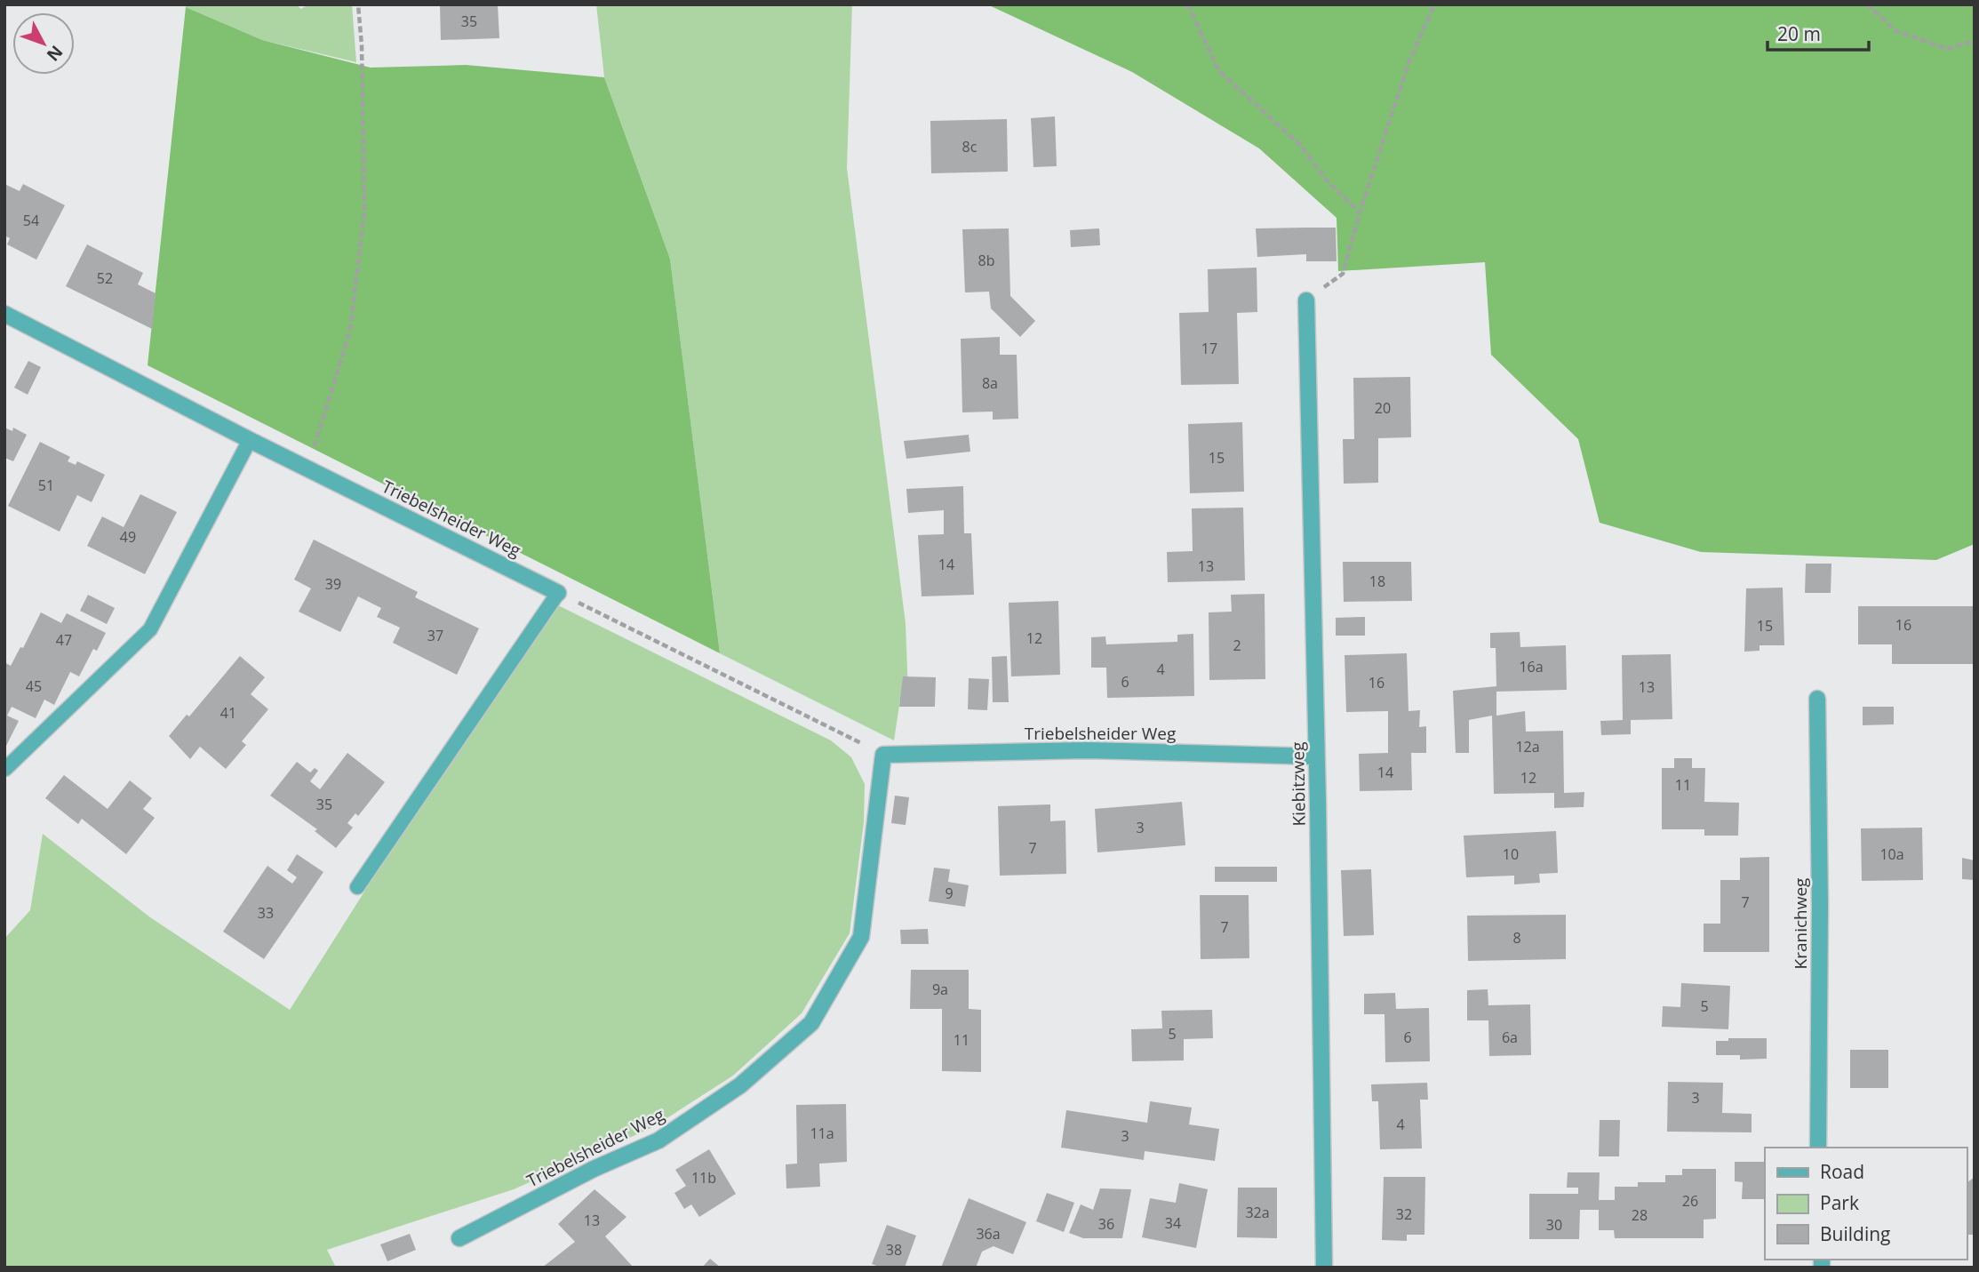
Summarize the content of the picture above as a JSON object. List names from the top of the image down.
{
  "streets": {
    "street": ["Triebelsheider Weg", "Kiebitzweg", "Kranichweg"]
  },
  "crossings": [
    ["Triebelsheider Weg", "Kiebitzweg"]
  ],
  "house_numbers": [
    "35",
    "8c",
    "54",
    "8b",
    "52",
    "17",
    "8a",
    "20",
    "15",
    "51",
    "49",
    "14",
    "13",
    "18",
    "39",
    "16",
    "15",
    "37",
    "12",
    "47",
    "2",
    "16a",
    "4",
    "6",
    "16",
    "45",
    "13",
    "41",
    "12a",
    "14",
    "12",
    "11",
    "35",
    "3",
    "7",
    "10",
    "10a",
    "9",
    "7",
    "33",
    "7",
    "8",
    "9a",
    "5",
    "5",
    "6",
    "6a",
    "11",
    "3",
    "4",
    "11a",
    "3",
    "11b",
    "26",
    "32a",
    "32",
    "28",
    "13",
    "34",
    "36",
    "30",
    "36a",
    "38"
  ],
  "legend": ["Road", "Park", "Building"],
  "scale_bar": "20 m",
  "north": "bottom right"
}
